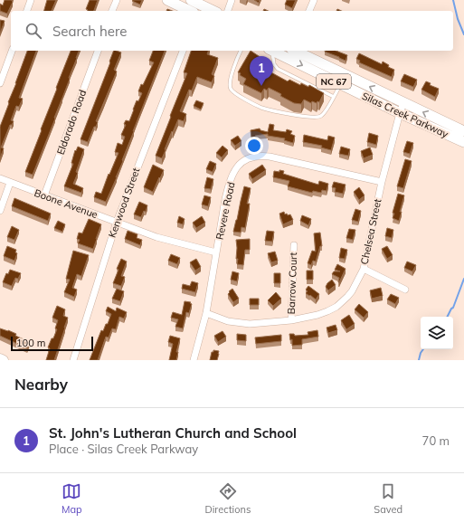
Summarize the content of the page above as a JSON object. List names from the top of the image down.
{
  "streets": {
    "main road": ["NC 67", "Silas Creek Parkway"],
    "street": [
      "Eldorado Road",
      "Kenwood Street",
      "Boone Avenue",
      "Revere Road",
      "Chelsea Street",
      "Barrow Court"
    ]
  },
  "crossings": [
    ["Silas Creek Parkway", "Chelsea Street"],
    ["Eldorado Road", "Boone Avenue"],
    ["Kenwood Street", "Boone Avenue"],
    ["Boone Avenue", "Revere Road"],
    ["Revere Road", "Chelsea Street"],
    ["Chelsea Street", "Barrow Court"]
  ],
  "scale_bar": "100 m",
  "page": {
    "search": "Search here",
    "pins": "1",
    "scale": "100 m",
    "heading": "Nearby",
    "list": [
      {
        "mark": "1",
        "name": "St. John's Lutheran Church and School",
        "note": "Place · Silas Creek Parkway",
        "value": "70 m"
      }
    ],
    "nav": ["Map", "Directions", "Saved"]
  }
}
